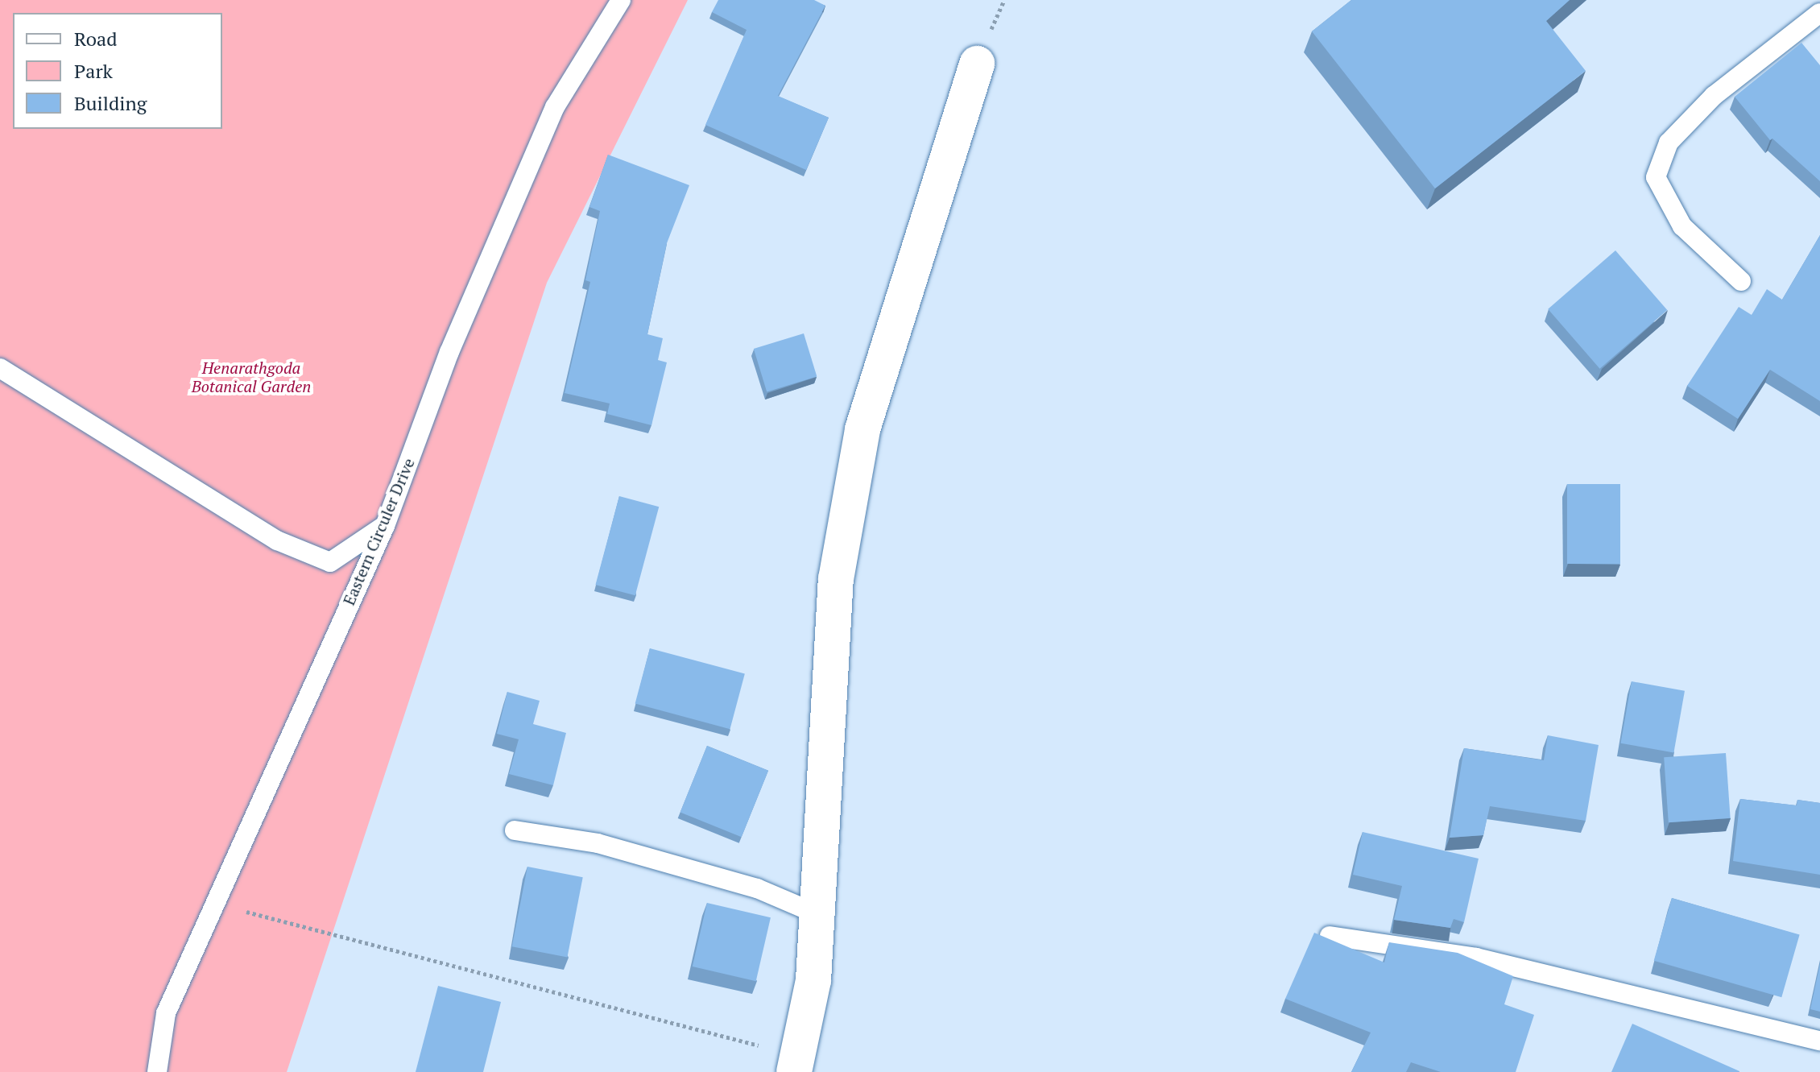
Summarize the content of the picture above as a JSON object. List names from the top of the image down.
{
  "streets": {
    "lane": ["Eastern Circuler Drive"]
  },
  "parks": ["Henarathgoda Botanical Garden"],
  "legend": ["Road", "Park", "Building"]
}
